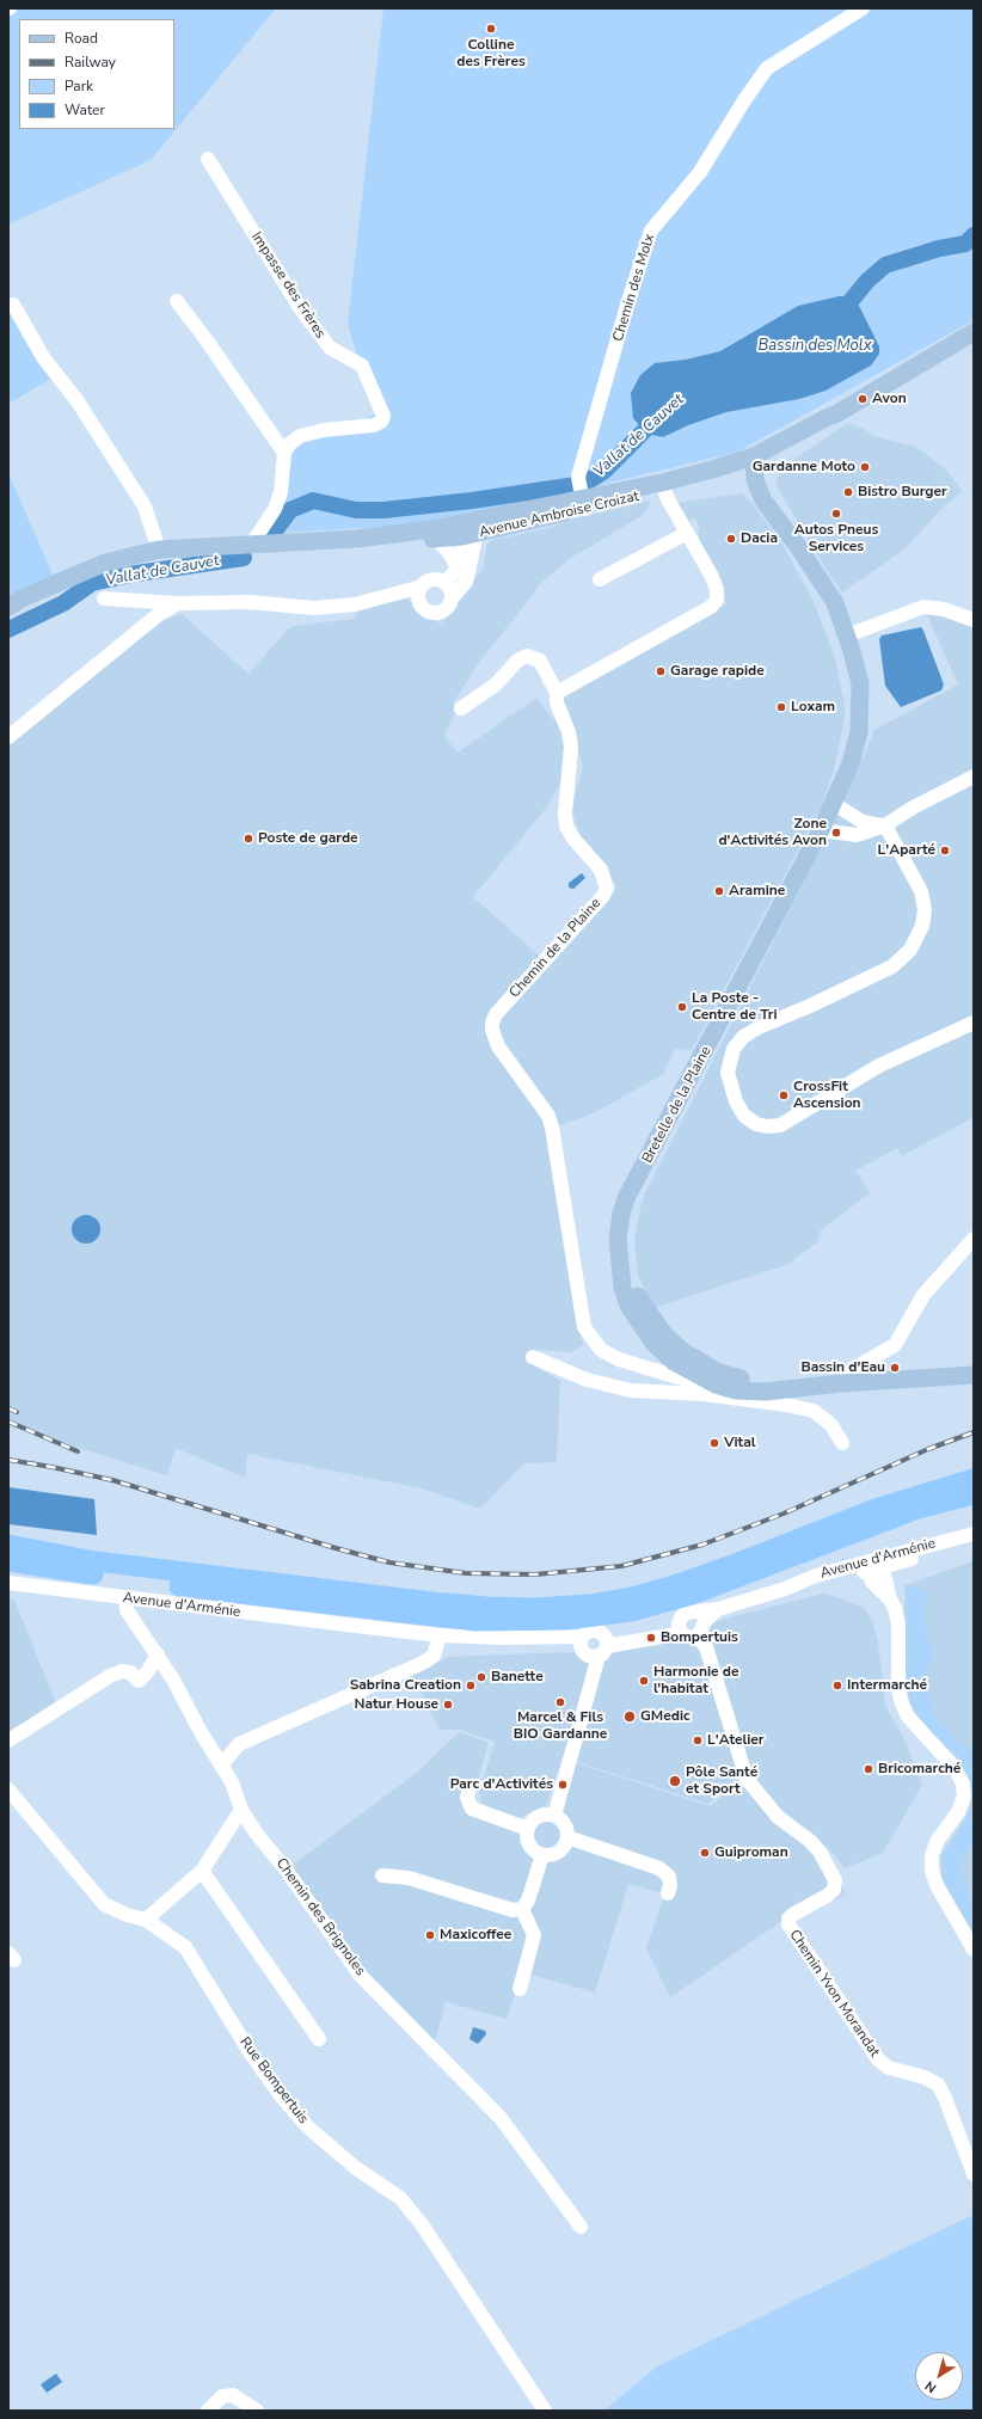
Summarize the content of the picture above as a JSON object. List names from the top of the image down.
{
  "streets": {
    "main road": ["Avenue Ambroise Croizat", "Bretelle de la Plaine"],
    "street": [
      "Impasse des Frères",
      "Chemin des Molx",
      "Chemin de la Plaine",
      "Avenue d'Arménie",
      "Chemin des Brignoles",
      "Chemin Yvon Morandat",
      "Rue Bompertuis"
    ]
  },
  "crossings": [
    ["Chemin des Molx", "Avenue Ambroise Croizat"],
    ["Avenue Ambroise Croizat", "Bretelle de la Plaine"],
    ["Chemin de la Plaine", "Bretelle de la Plaine"],
    ["Avenue d'Arménie", "Chemin des Brignoles"],
    ["Avenue d'Arménie", "Chemin Yvon Morandat"]
  ],
  "water": ["Bassin des Molx", "Vallat de Cauvet"],
  "places": [
    "Colline des Frères",
    "Avon",
    "Gardanne Moto",
    "Bistro Burger",
    "Autos Pneus Services",
    "Dacia",
    "Garage rapide",
    "Loxam",
    "Zone d'Activités Avon",
    "Poste de garde",
    "L'Aparté",
    "Aramine",
    "La Poste - Centre de Tri",
    "CrossFit Ascension",
    "Bassin d'Eau",
    "Vital",
    "Bompertuis",
    "Banette",
    "Harmonie de l'habitat",
    "Sabrina Creation",
    "Intermarché",
    "Marcel & Fils BIO Gardanne",
    "Natur House",
    "GMedic",
    "L'Atelier",
    "Bricomarché",
    "Pôle Santé et Sport",
    "Parc d'Activités",
    "Guiproman",
    "Maxicoffee"
  ],
  "legend": [
    "Road",
    "Railway",
    "Park",
    "Water"
  ],
  "north": "bottom left"
}
